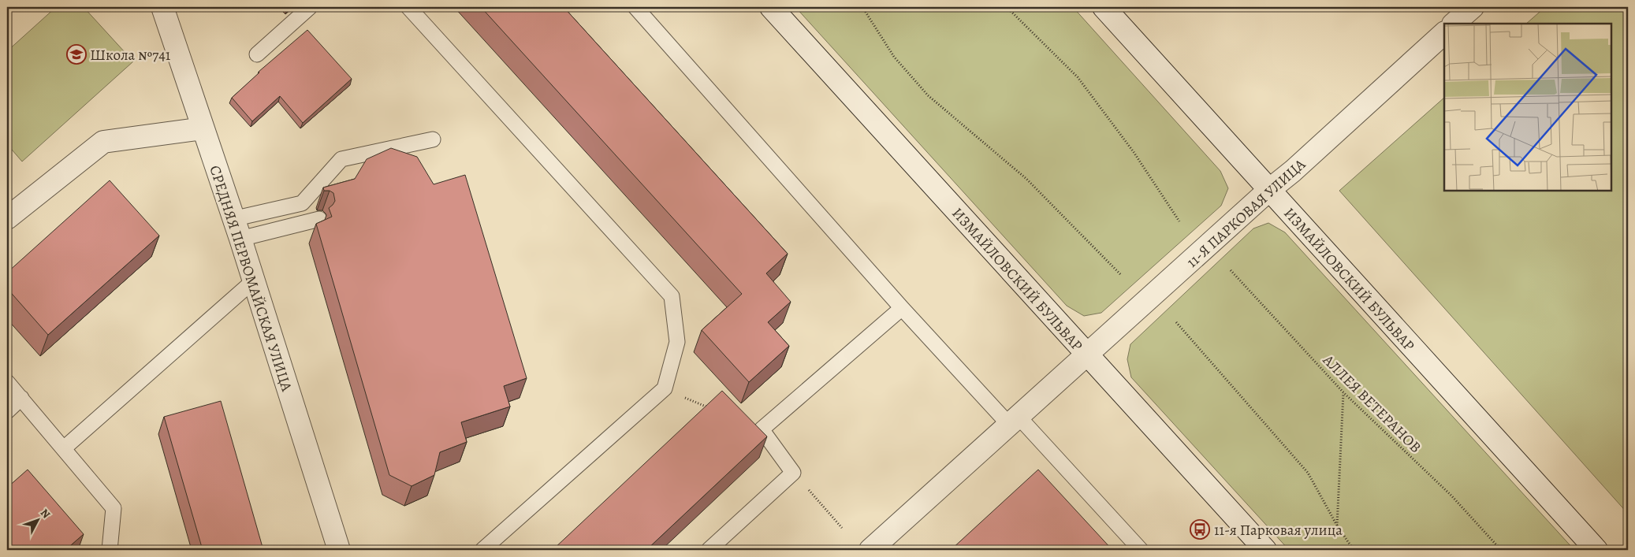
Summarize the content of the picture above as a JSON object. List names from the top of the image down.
{
  "streets": {
    "street": ["11-Я ПАРКОВАЯ УЛИЦА", "СРЕДНЯЯ ПЕРВОМАЙСКАЯ УЛИЦА", "ИЗМАЙЛОВСКИЙ БУЛЬВАР"],
    "path": ["АЛЛЕЯ ВЕТЕРАНОВ"]
  },
  "crossings": [
    ["11-Я ПАРКОВАЯ УЛИЦА", "ИЗМАЙЛОВСКИЙ БУЛЬВАР"]
  ],
  "places": {
    "school or university": ["Школа №741"],
    "bus stop": ["11-я Парковая улица"]
  },
  "north": "top right"
}
